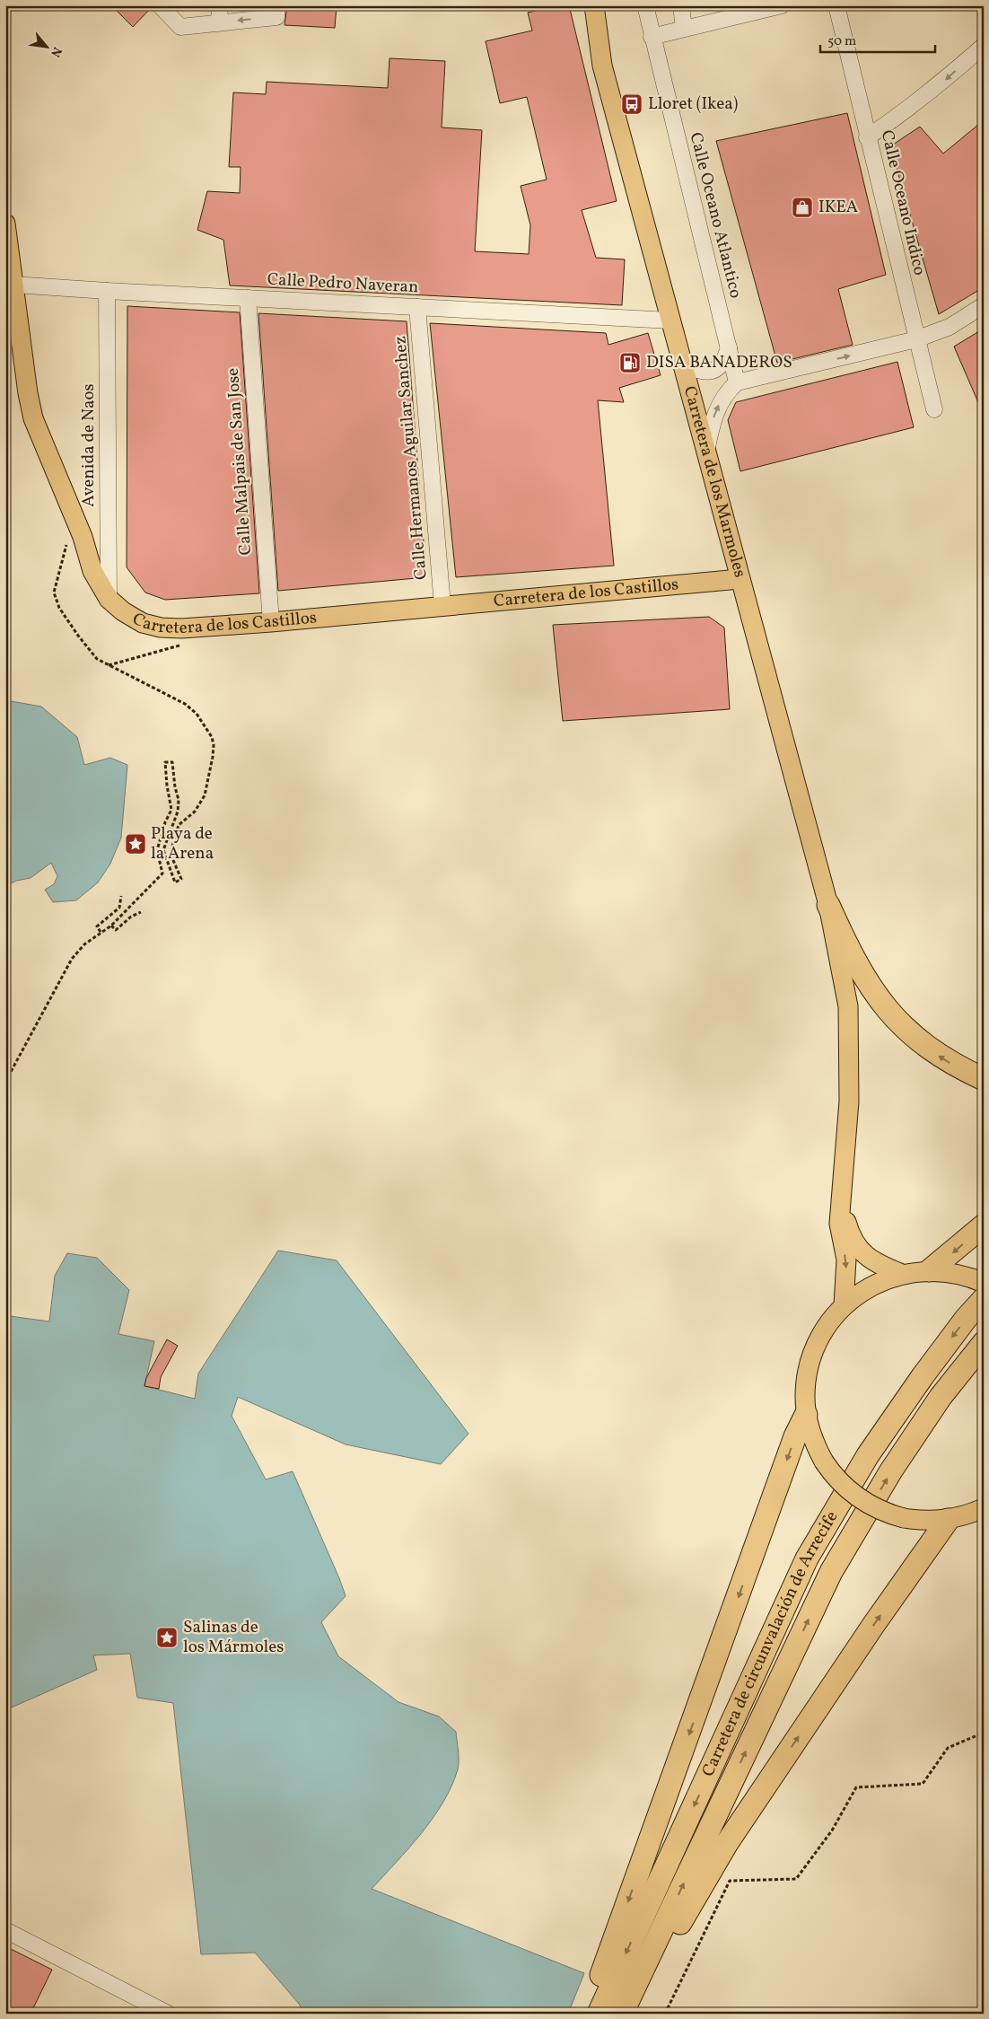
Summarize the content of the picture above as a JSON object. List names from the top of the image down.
{
  "streets": {
    "highway": ["Carretera de circunvalación de Arrecife"],
    "main road": ["Carretera de los Marmoles", "Carretera de los Castillos"],
    "street": [
      "Calle Oceano Indico",
      "Calle Oceano Atlantico",
      "Calle Pedro Naveran",
      "Avenida de Naos",
      "Calle Hermanos Aguilar Sanchez",
      "Calle Malpais de San Jose"
    ]
  },
  "crossings": [
    ["Calle Pedro Naveran", "Avenida de Naos"],
    ["Calle Pedro Naveran", "Calle Hermanos Aguilar Sanchez"],
    ["Calle Pedro Naveran", "Calle Malpais de San Jose"],
    ["Calle Pedro Naveran", "Carretera de los Marmoles"],
    ["Calle Pedro Naveran", "Carretera de los Castillos"],
    ["Avenida de Naos", "Carretera de los Castillos"],
    ["Calle Hermanos Aguilar Sanchez", "Carretera de los Castillos"],
    ["Calle Malpais de San Jose", "Carretera de los Castillos"],
    ["Carretera de los Marmoles", "Carretera de los Castillos"]
  ],
  "places": {
    "bus stop": ["Lloret (Ikea)"],
    "shop": ["IKEA"],
    "fuel station": ["DISA BANADEROS"],
    "place": ["Playa de la Arena", "Salinas de los Mármoles"]
  },
  "scale_bar": "50 m",
  "north": "bottom right"
}
